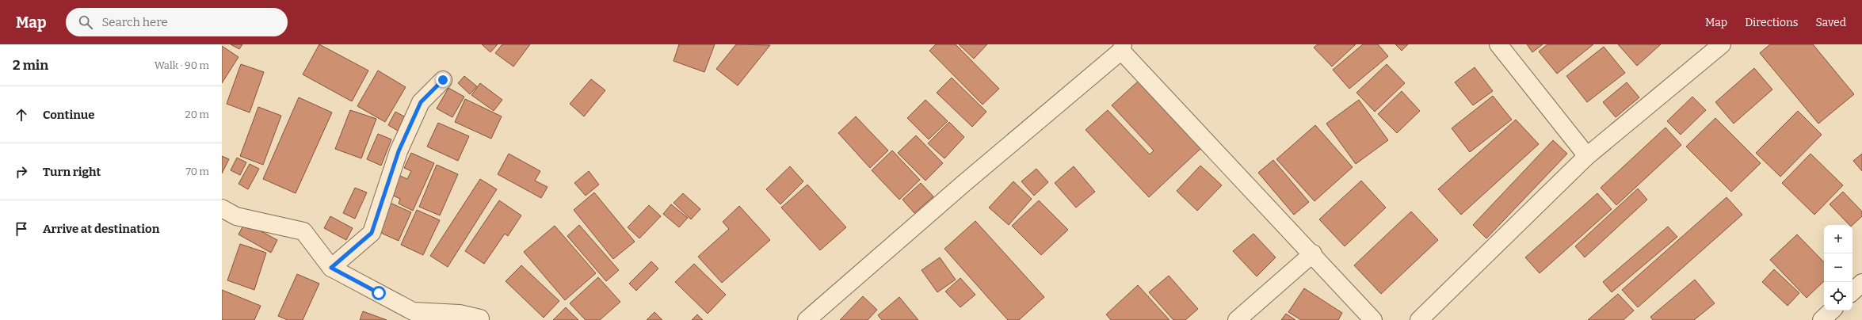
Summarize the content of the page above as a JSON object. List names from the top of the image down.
{
  "page": {
    "header": "Map",
    "search": "Search here",
    "nav": ["Map", "Directions", "Saved"],
    "heading": ["2 min", "Walk · 90 m"],
    "list": [
      ["Continue", "20 m"],
      ["Turn right", "70 m"],
      "Arrive at destination"
    ],
    "map_buttons": ["+", "−"]
  }
}
